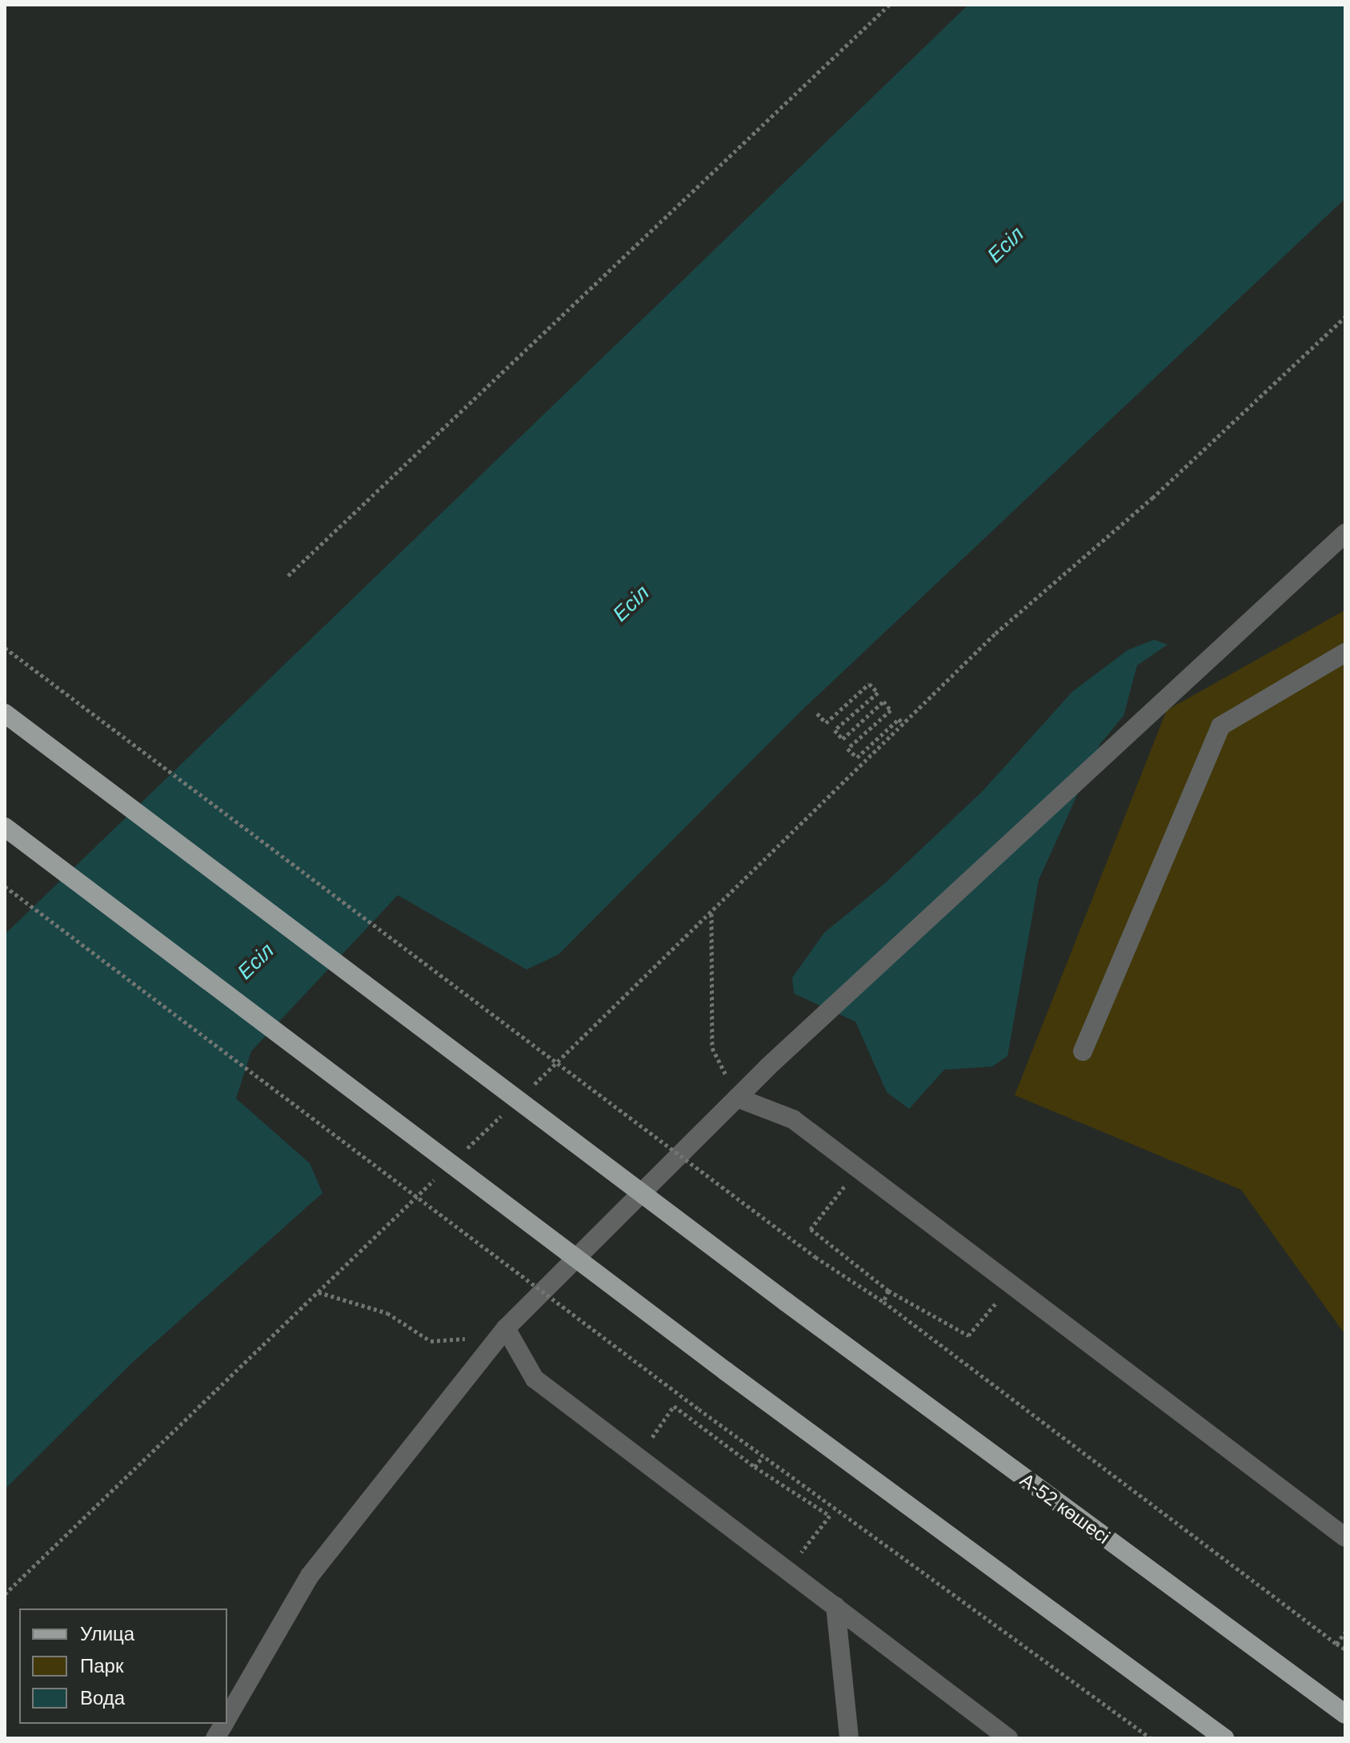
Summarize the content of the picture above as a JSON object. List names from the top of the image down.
{
  "streets": {
    "main road": ["А-52 көшесі"]
  },
  "water": ["Есіл"],
  "legend": ["Улица", "Парк", "Вода"]
}
